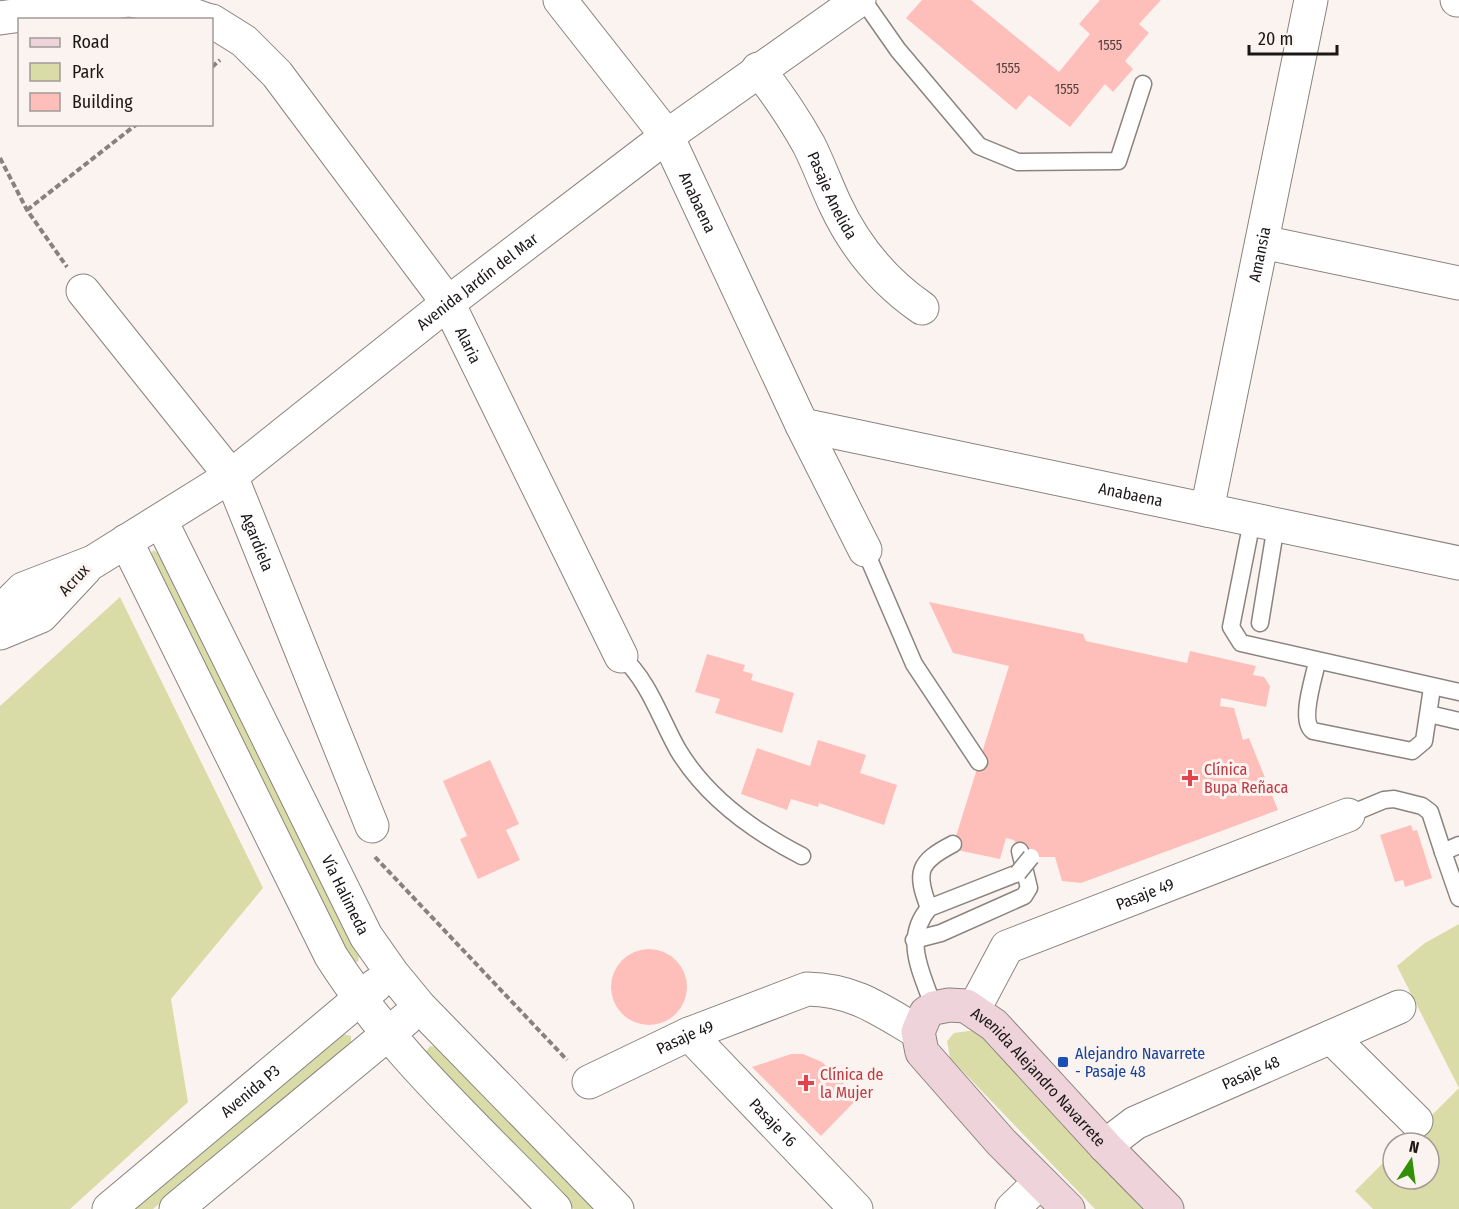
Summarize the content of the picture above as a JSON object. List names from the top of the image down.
{
  "streets": {
    "street": [
      "Pasaje Anelida",
      "Anabaena",
      "Amansia",
      "Avenida Jardín del Mar",
      "Alaria",
      "Agardiela",
      "Acrux",
      "Vía Halimeda",
      "Pasaje 49",
      "Pasaje 48",
      "Avenida Alejandro Navarrete",
      "Avenida P3",
      "Pasaje 16"
    ]
  },
  "crossings": [
    ["Pasaje Anelida", "Avenida Jardín del Mar"],
    ["Anabaena", "Amansia"],
    ["Anabaena", "Avenida Jardín del Mar"],
    ["Avenida Jardín del Mar", "Alaria"],
    ["Avenida Jardín del Mar", "Agardiela"],
    ["Avenida Jardín del Mar", "Acrux"],
    ["Avenida Jardín del Mar", "Vía Halimeda"],
    ["Vía Halimeda", "Avenida P3"],
    ["Pasaje 49", "Avenida Alejandro Navarrete"],
    ["Pasaje 49", "Pasaje 16"],
    ["Pasaje 48", "Avenida Alejandro Navarrete"]
  ],
  "places": {
    "health": ["Clínica Bupa Reñaca", "Clínica de la Mujer"],
    "transit": ["Alejandro Navarrete - Pasaje 48"]
  },
  "house_numbers": ["1555", "1555", "1555"],
  "legend": ["Road", "Park", "Building"],
  "scale_bar": "20 m",
  "north": "top"
}
